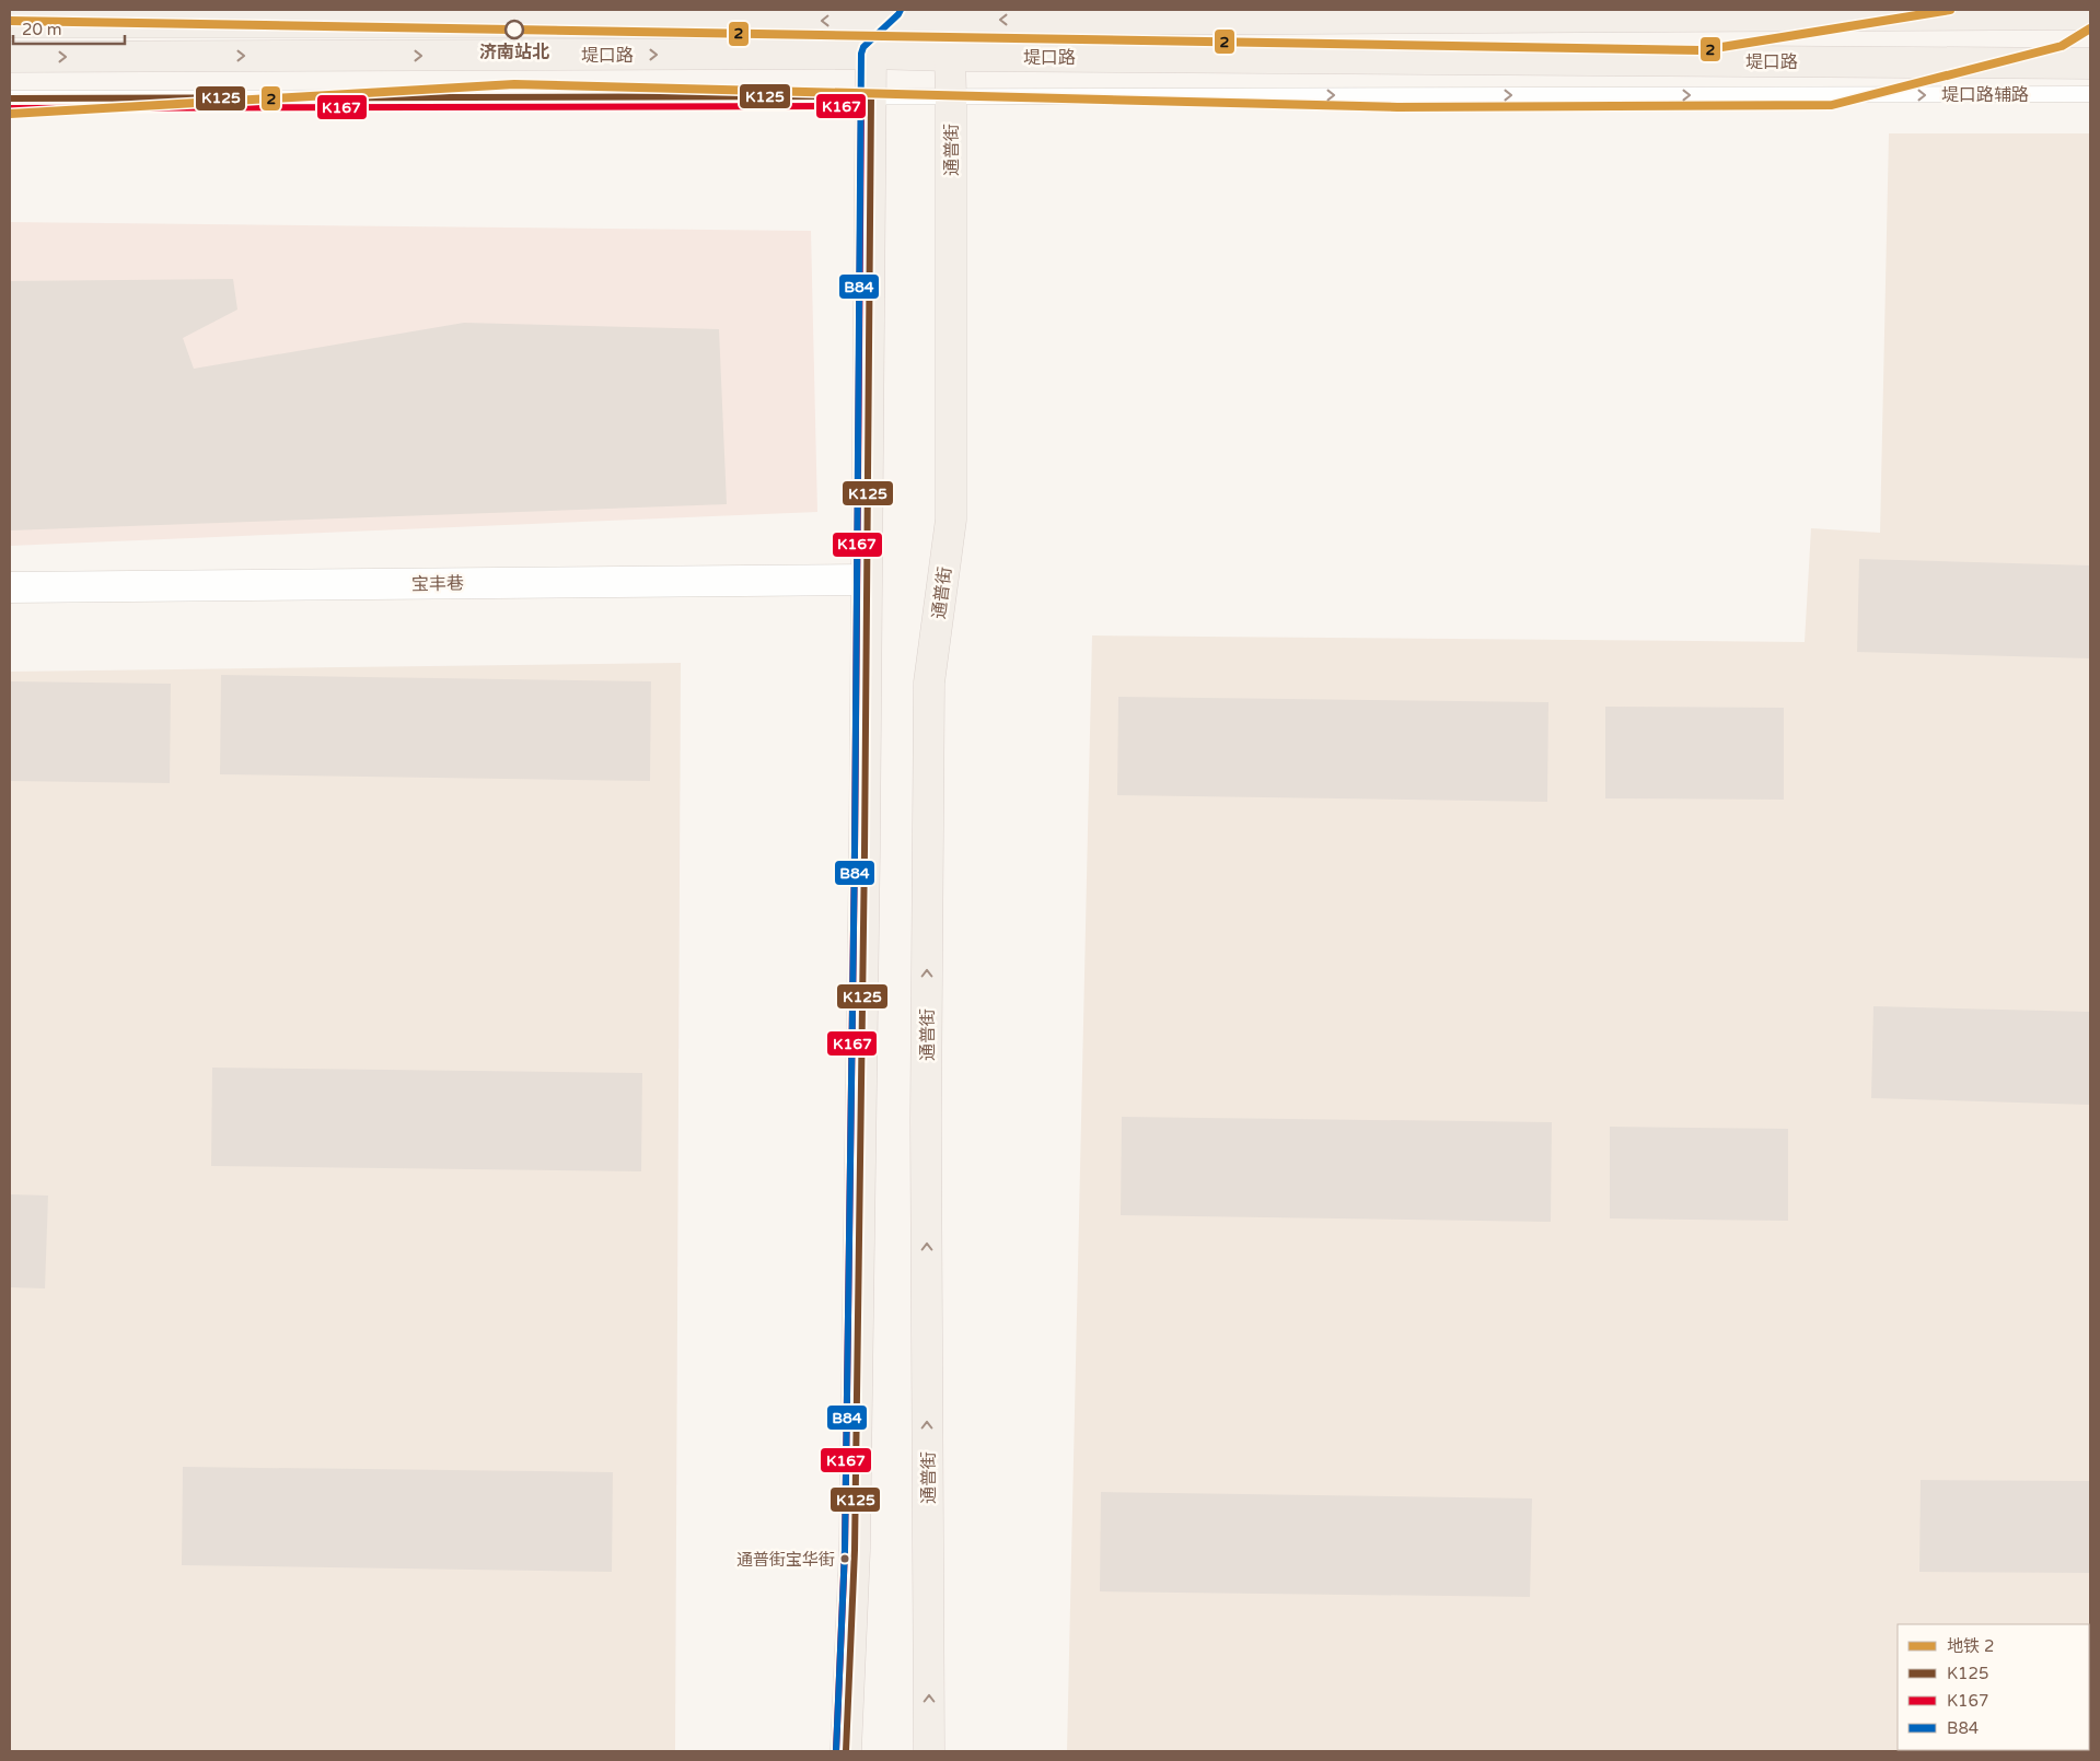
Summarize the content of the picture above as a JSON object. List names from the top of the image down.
{
  "streets": {
    "main road": ["堤口路", "通普街"],
    "street": ["宝丰巷"],
    "lane": ["堤口路辅路"]
  },
  "crossings": [
    ["堤口路", "通普街"],
    ["堤口路辅路", "通普街"]
  ],
  "one_way": ["堤口路辅路"],
  "places": ["济南站北", "通普街宝华街"],
  "lines": [
    "metro line 2",
    "transit line B84",
    "transit line K125",
    "transit line K167"
  ],
  "legend": [
    "地铁 2",
    "K125",
    "K167",
    "B84"
  ],
  "scale_bar": "20 m"
}
